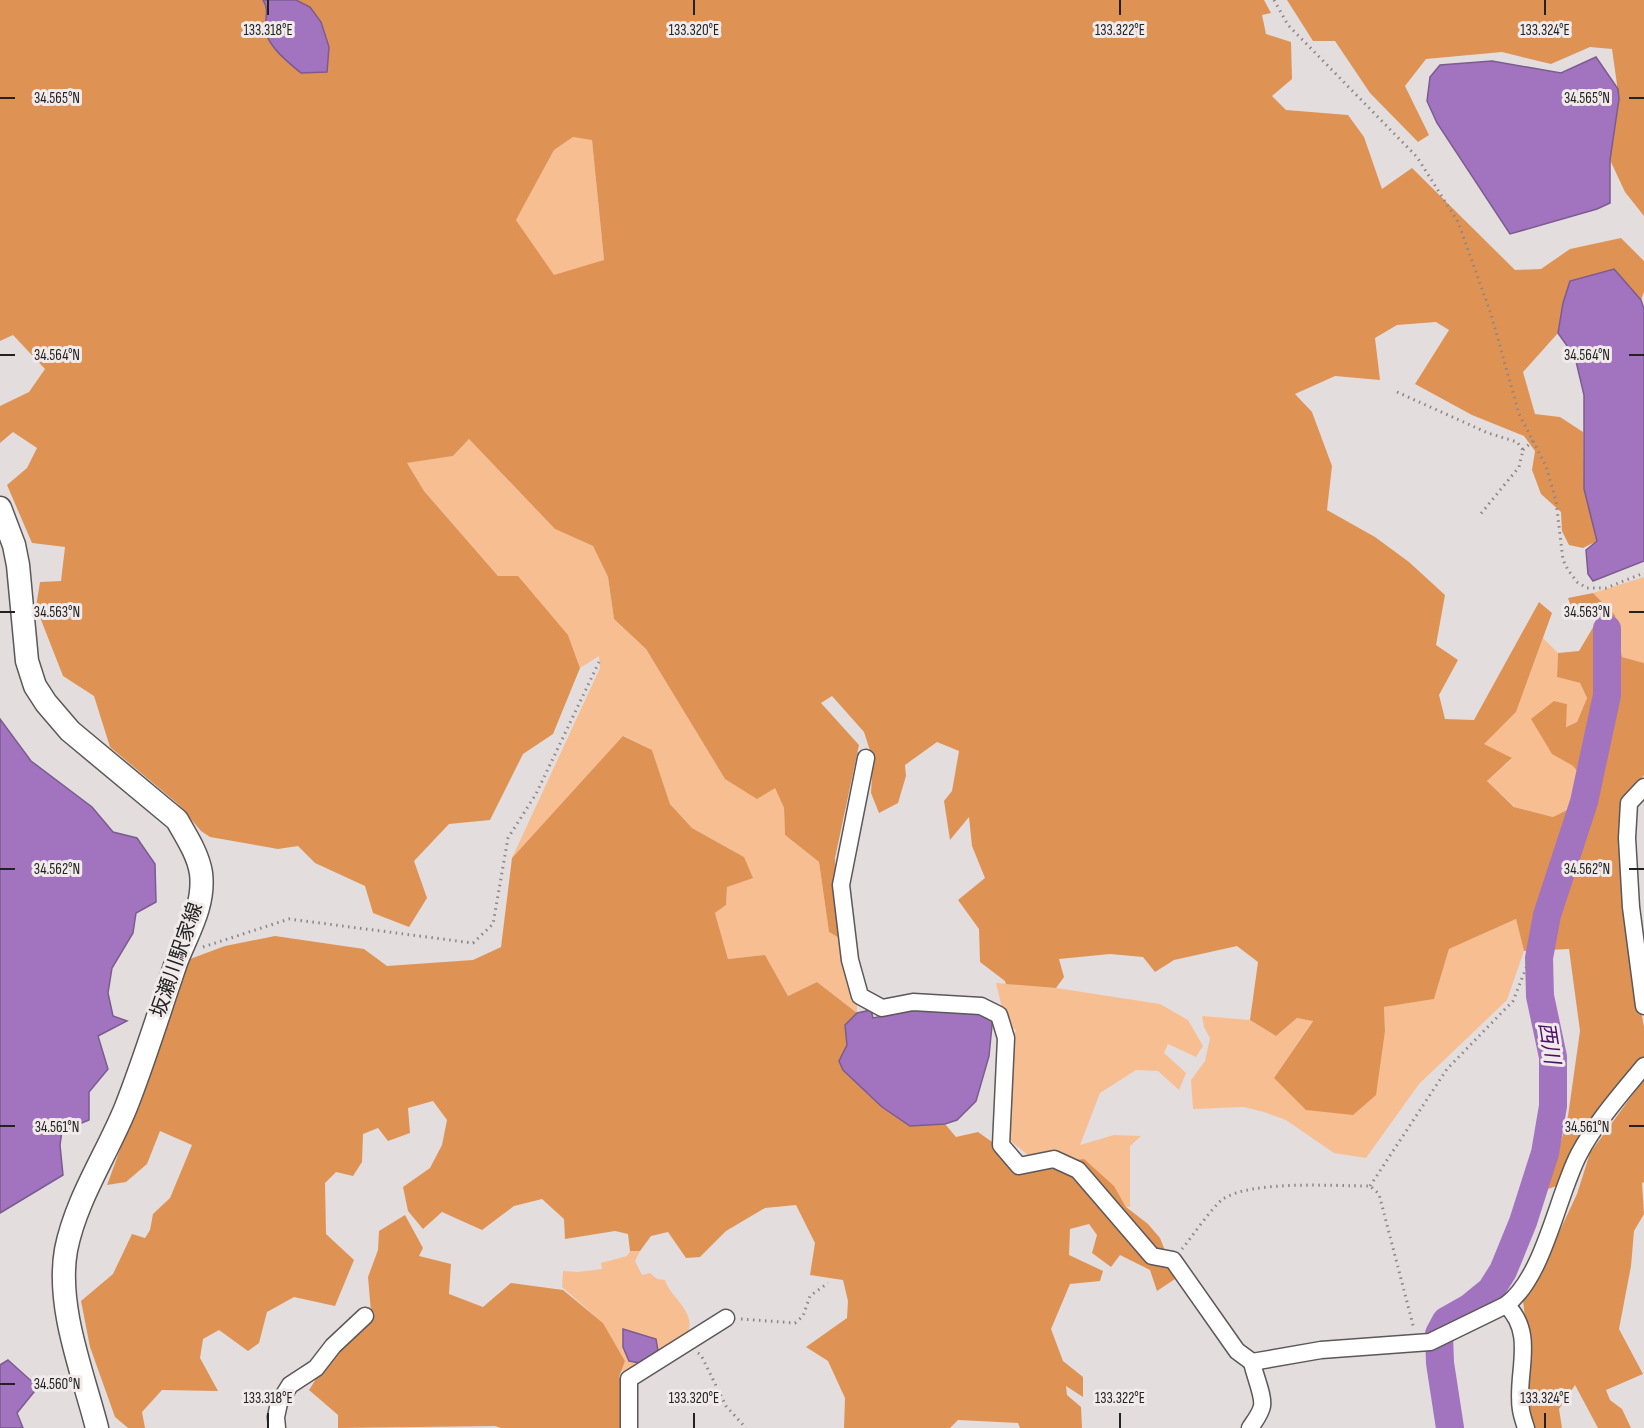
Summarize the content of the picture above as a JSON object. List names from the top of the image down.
{
  "streets": {
    "main road": ["坂瀬川駅家線"]
  },
  "water": ["西川"],
  "coordinates": [
    "133.318°E",
    "133.320°E",
    "133.322°E",
    "133.324°E",
    "34.565°N",
    "34.564°N",
    "34.563°N",
    "34.562°N",
    "34.561°N",
    "34.560°N"
  ]
}
